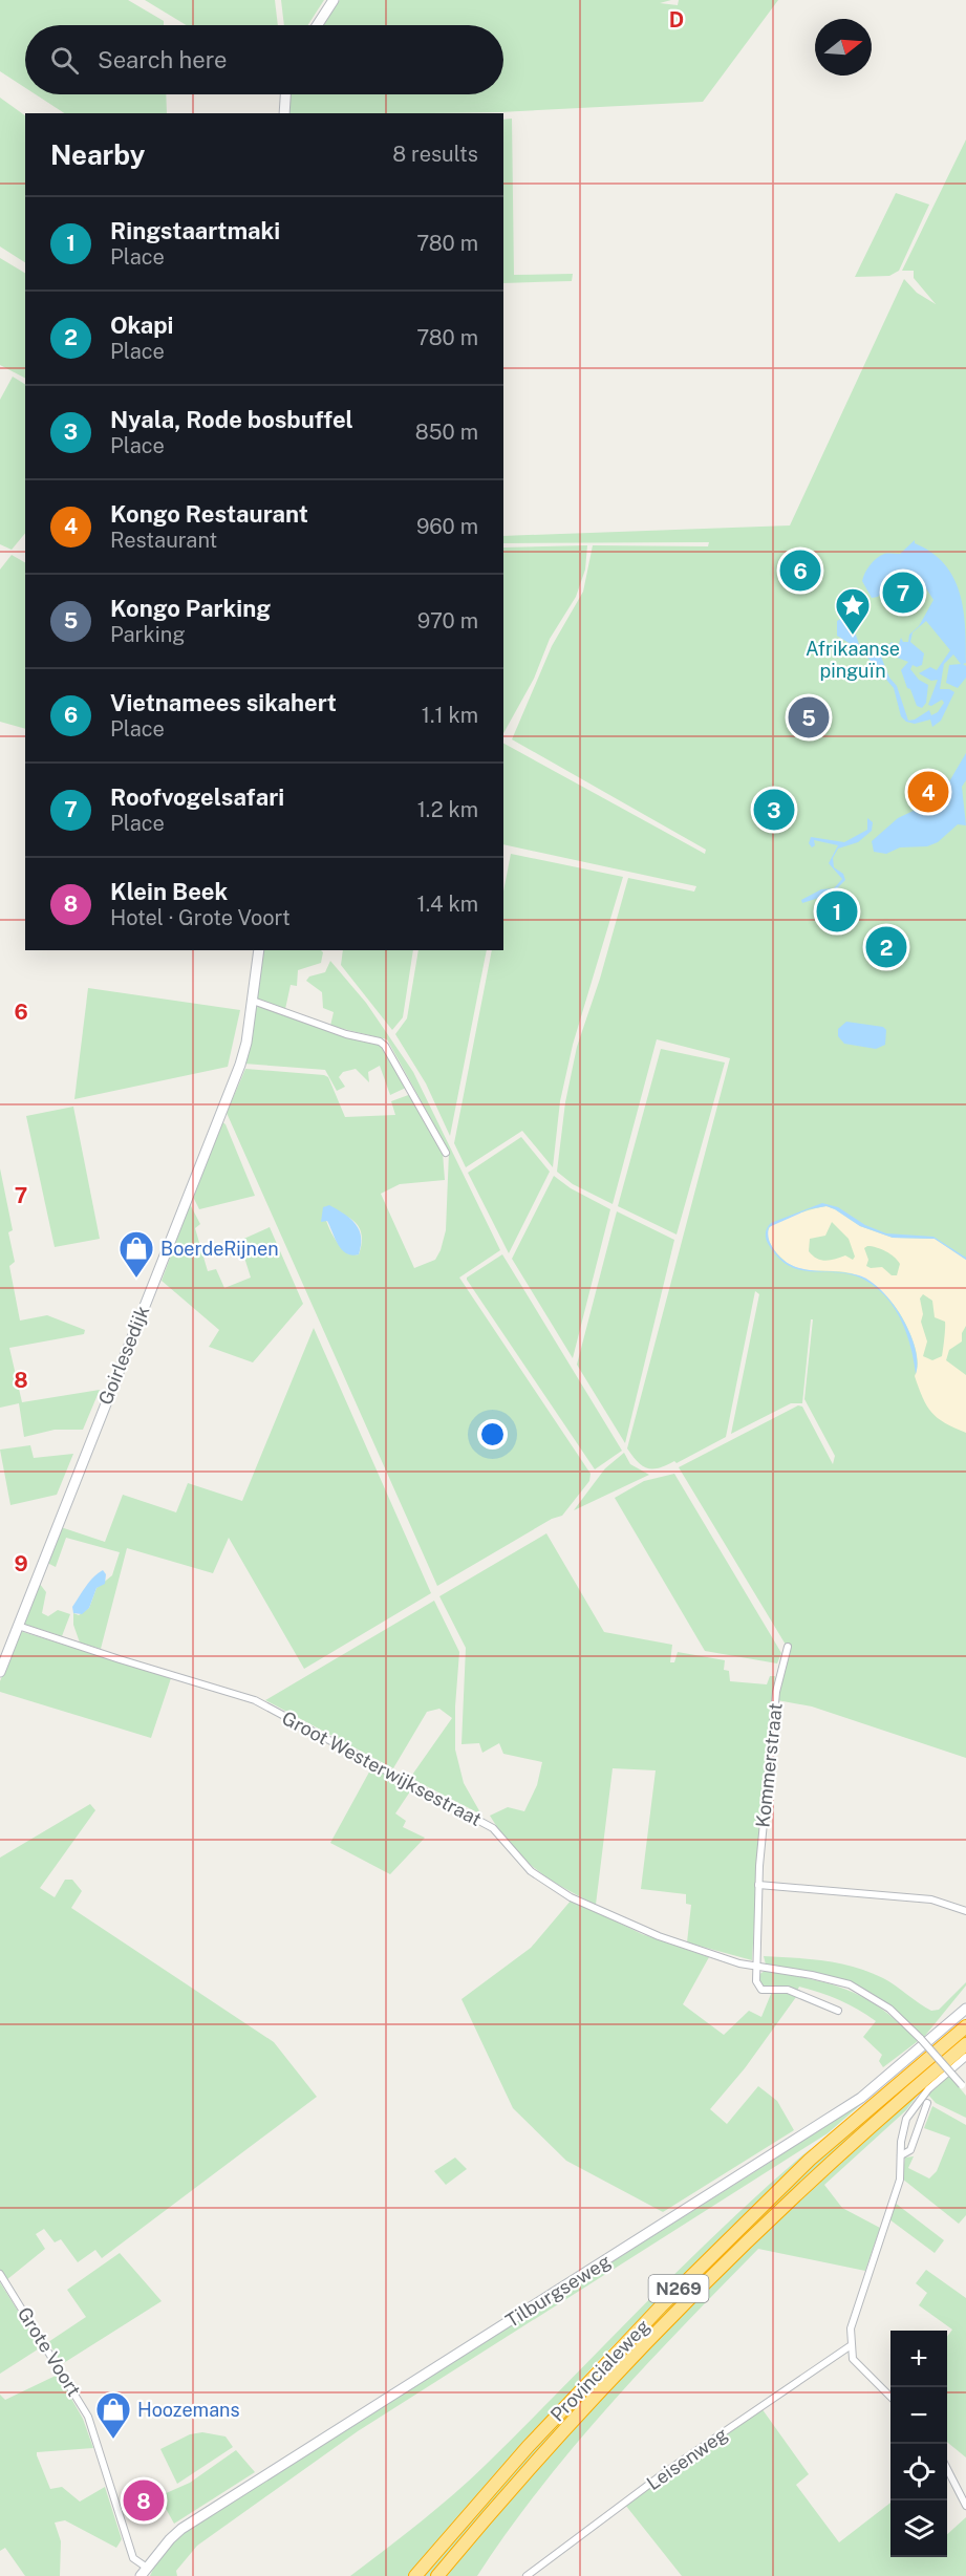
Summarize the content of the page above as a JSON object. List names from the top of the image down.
{
  "streets": {
    "highway": ["N269", "Provincialeweg"],
    "street": [
      "Goirlesedijk",
      "Kommerstraat",
      "Groot Westerwijksestraat",
      "Tilburgseweg",
      "Grote Voort",
      "Leisenweg"
    ]
  },
  "crossings": [
    ["Goirlesedijk", "Groot Westerwijksestraat"],
    ["Kommerstraat", "Groot Westerwijksestraat"],
    ["Tilburgseweg", "Grote Voort"]
  ],
  "places": {
    "place": ["Afrikaanse pinguïn"],
    "shop": ["BoerdeRijnen", "Hoozemans"]
  },
  "north": "right",
  "page": {
    "search": "Search here",
    "heading": ["Nearby", "8 results"],
    "list": [
      {
        "mark": "1",
        "name": "Ringstaartmaki",
        "note": "Place",
        "value": "780 m"
      },
      {
        "mark": "2",
        "name": "Okapi",
        "note": "Place",
        "value": "780 m"
      },
      {
        "mark": "3",
        "name": "Nyala, Rode bosbuffel",
        "note": "Place",
        "value": "850 m"
      },
      {
        "mark": "4",
        "name": "Kongo Restaurant",
        "note": "Restaurant",
        "value": "960 m"
      },
      {
        "mark": "5",
        "name": "Kongo Parking",
        "note": "Parking",
        "value": "970 m"
      },
      {
        "mark": "6",
        "name": "Vietnamees sikahert",
        "note": "Place",
        "value": "1.1 km"
      },
      {
        "mark": "7",
        "name": "Roofvogelsafari",
        "note": "Place",
        "value": "1.2 km"
      },
      {
        "mark": "8",
        "name": "Klein Beek",
        "note": "Hotel · Grote Voort",
        "value": "1.4 km"
      }
    ],
    "pins": [
      "6",
      "7",
      "5",
      "4",
      "3",
      "1",
      "2",
      "8"
    ],
    "map_buttons": ["+", "−"]
  },
  "grid": {
    "columns": ["D"],
    "rows": [
      "6",
      "7",
      "8",
      "9"
    ]
  }
}
